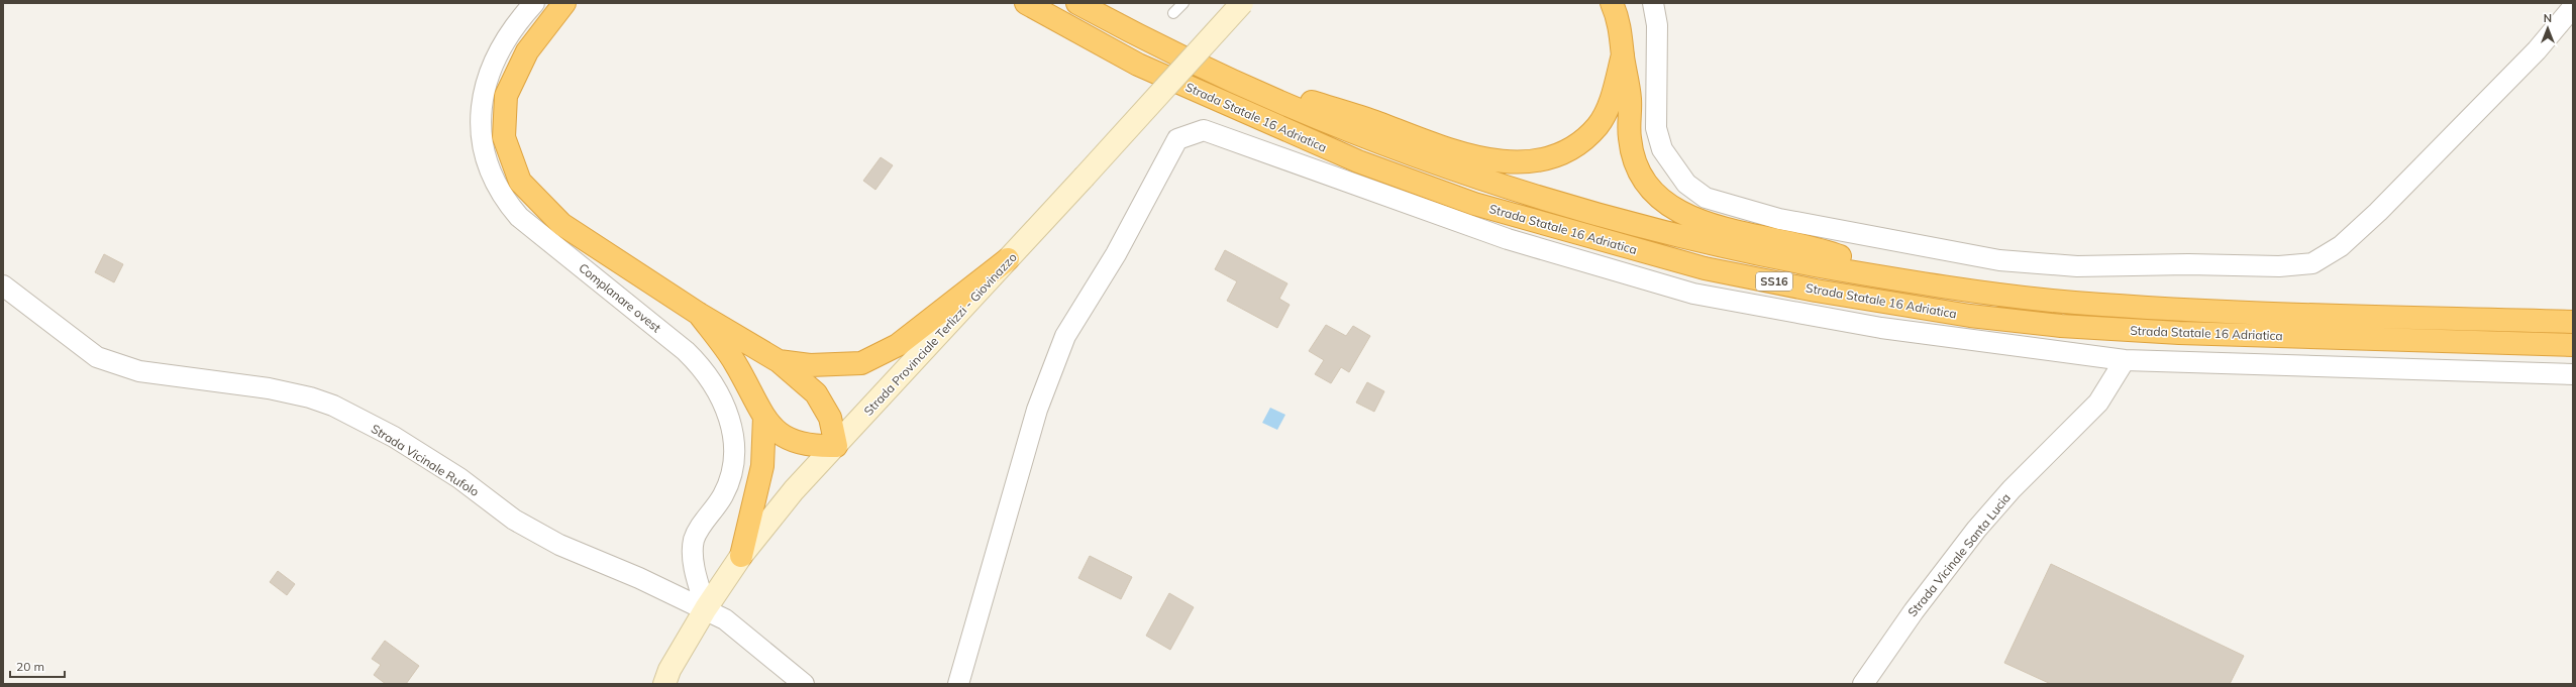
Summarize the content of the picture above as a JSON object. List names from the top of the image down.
{
  "streets": {
    "highway": ["Strada Statale 16 Adriatica", "SS16"],
    "main road": ["Strada Provinciale Terlizzi - Giovinazzo"],
    "street": ["Complanare ovest", "Strada Vicinale Rufolo", "Strada Vicinale Santa Lucia"]
  },
  "crossings": [
    ["Complanare ovest", "Strada Provinciale Terlizzi - Giovinazzo"],
    ["Complanare ovest", "Strada Vicinale Rufolo"],
    ["Strada Provinciale Terlizzi - Giovinazzo", "Strada Vicinale Rufolo"]
  ],
  "scale_bar": "20 m",
  "north": "top"
}
